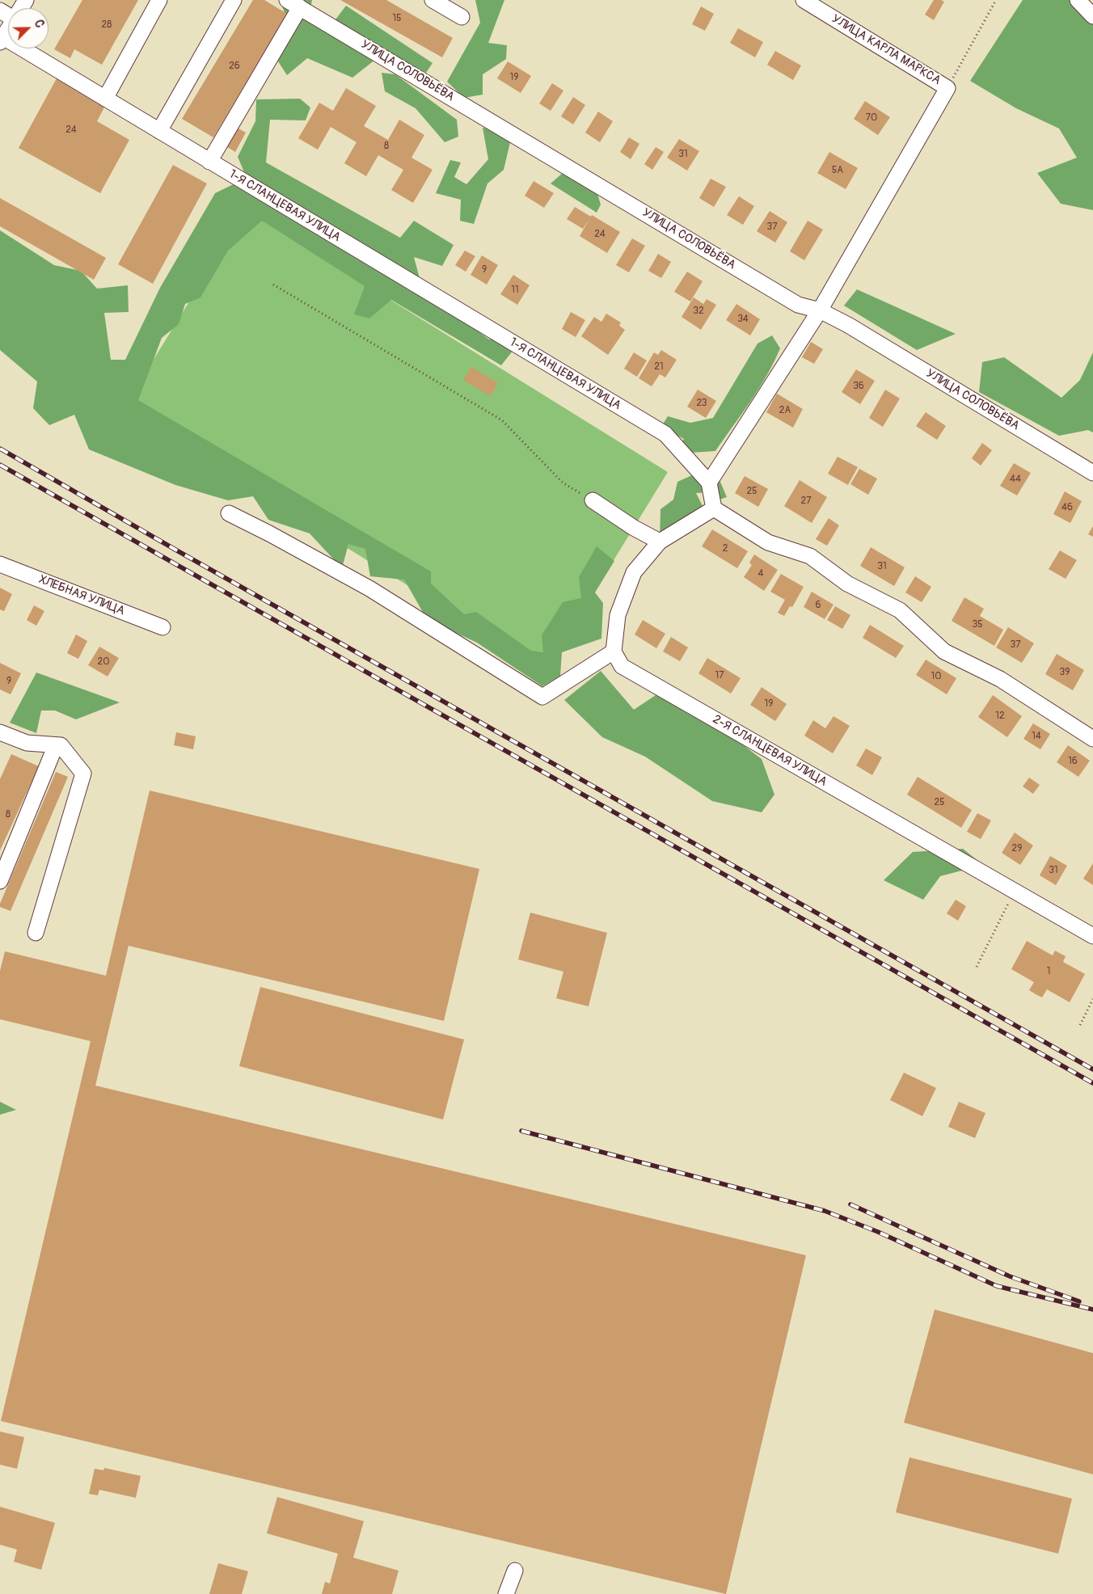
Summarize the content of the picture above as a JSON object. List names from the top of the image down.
{
  "streets": {
    "street": [
      "УЛИЦА КАРЛА МАРКСА",
      "УЛИЦА СОЛОВЬЁВА",
      "1-Я СЛАНЦЕВАЯ УЛИЦА",
      "ХЛЕБНАЯ УЛИЦА",
      "2-Я СЛАНЦЕВАЯ УЛИЦА"
    ]
  },
  "house_numbers": [
    "15",
    "28",
    "26",
    "19",
    "70",
    "24",
    "8",
    "31",
    "5А",
    "37",
    "24",
    "9",
    "11",
    "32",
    "34",
    "21",
    "36",
    "23",
    "2А",
    "44",
    "25",
    "27",
    "46",
    "2",
    "31",
    "4",
    "6",
    "35",
    "37",
    "20",
    "39",
    "17",
    "10",
    "9",
    "19",
    "12",
    "14",
    "16",
    "25",
    "8",
    "29",
    "31",
    "1"
  ],
  "north": "top right"
}
